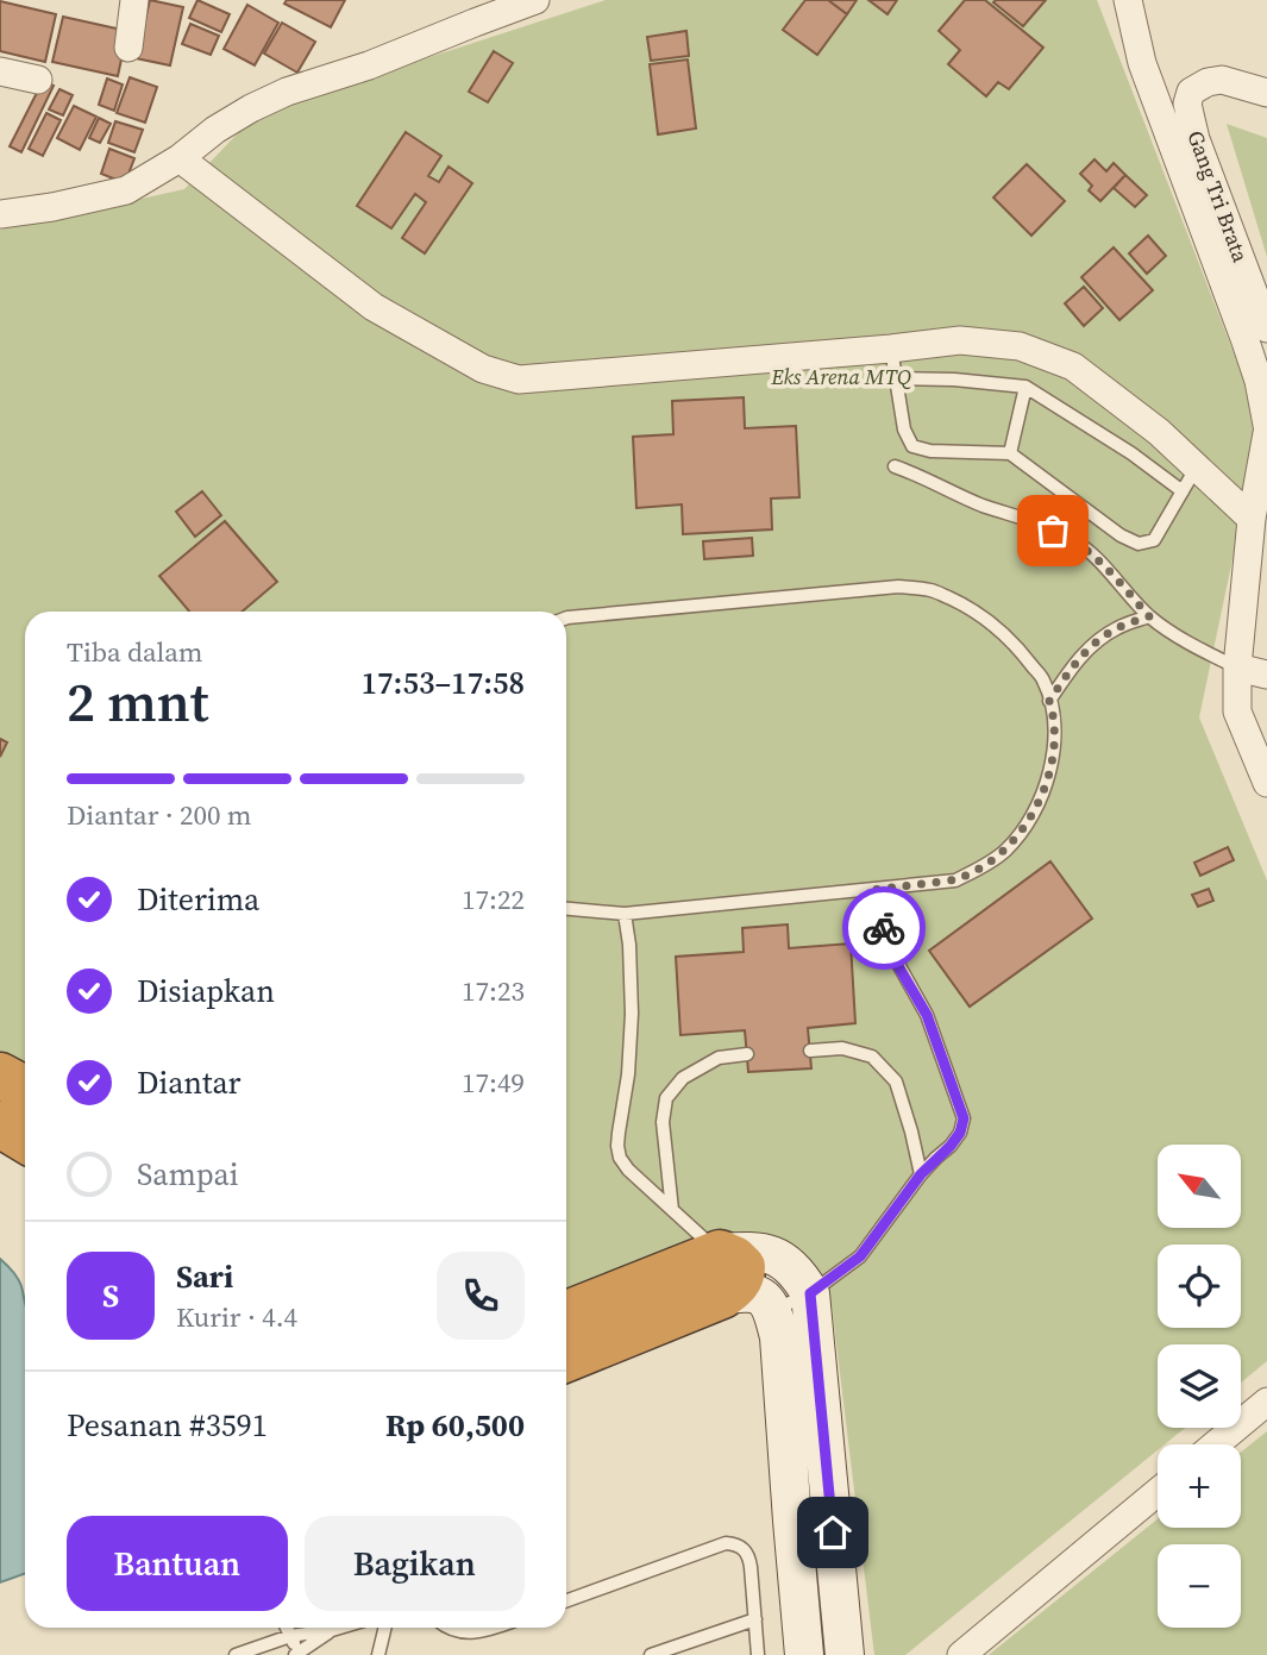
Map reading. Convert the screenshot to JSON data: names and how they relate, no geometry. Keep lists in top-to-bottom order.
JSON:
{
  "streets": {
    "street": ["Gang Tri Brata"]
  },
  "parks": ["Eks Arena MTQ"],
  "north": "top left",
  "page": {
    "heading": ["2 mnt", "Tiba dalam", "17:53–17:58"],
    "panel": [
      "Sari",
      "Kurir · 4.4",
      "Pesanan #3591",
      "Rp 60,500"
    ],
    "bar": "Diantar · 200 m",
    "list": [
      ["Diterima", "17:22"],
      ["Disiapkan", "17:23"],
      ["Diantar", "17:49"],
      "Sampai"
    ],
    "map_buttons": ["+", "−"],
    "round": "S",
    "buttons": ["Bantuan", "Bagikan"]
  }
}
